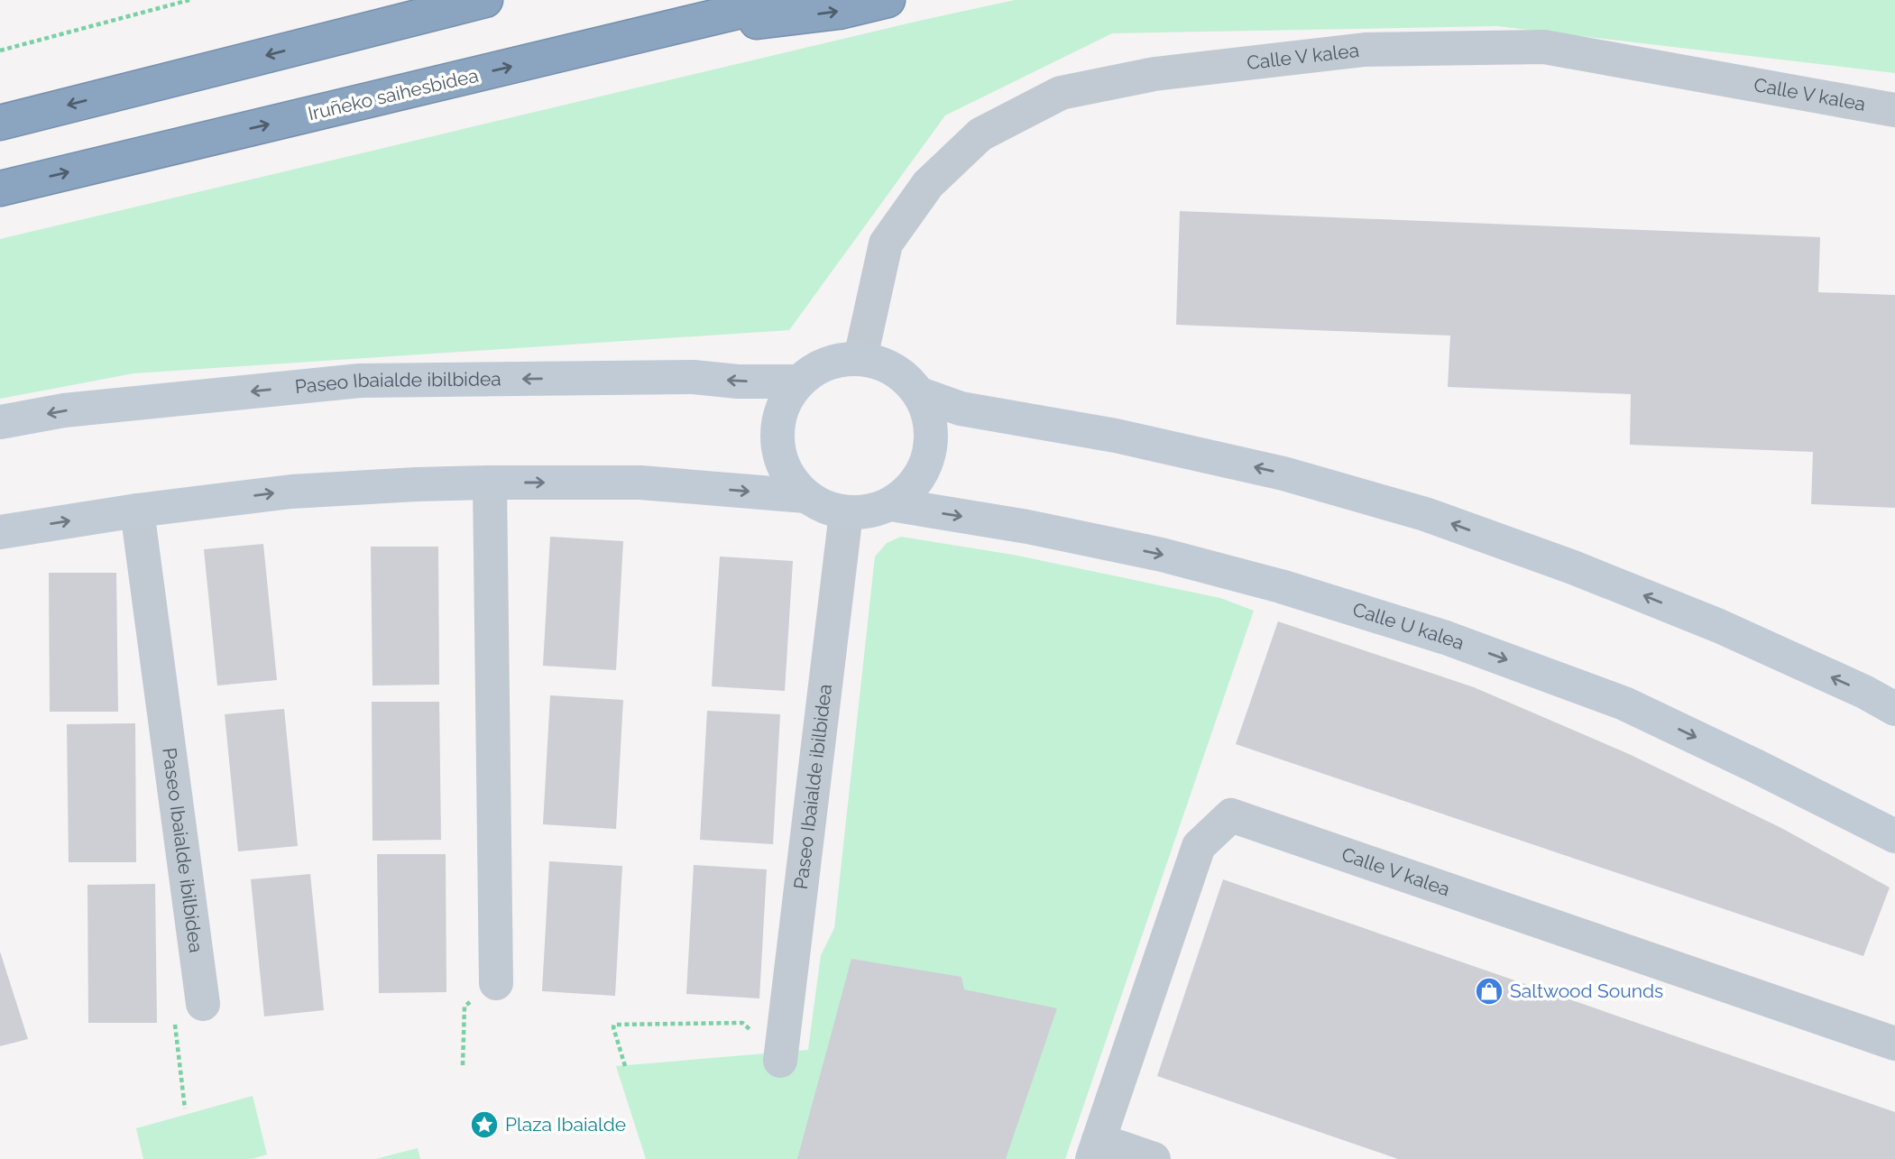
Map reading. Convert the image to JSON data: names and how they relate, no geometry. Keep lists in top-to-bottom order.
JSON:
{
  "streets": {
    "highway": ["Iruñeko saihesbidea"],
    "street": ["Calle V kalea", "Paseo Ibaialde ibilbidea", "Calle U kalea"]
  },
  "crossings": [
    ["Calle V kalea", "Paseo Ibaialde ibilbidea"],
    ["Calle V kalea", "Calle U kalea"],
    ["Paseo Ibaialde ibilbidea", "Calle U kalea"]
  ],
  "places": {
    "shop": ["Saltwood Sounds"],
    "place": ["Plaza Ibaialde"]
  }
}
